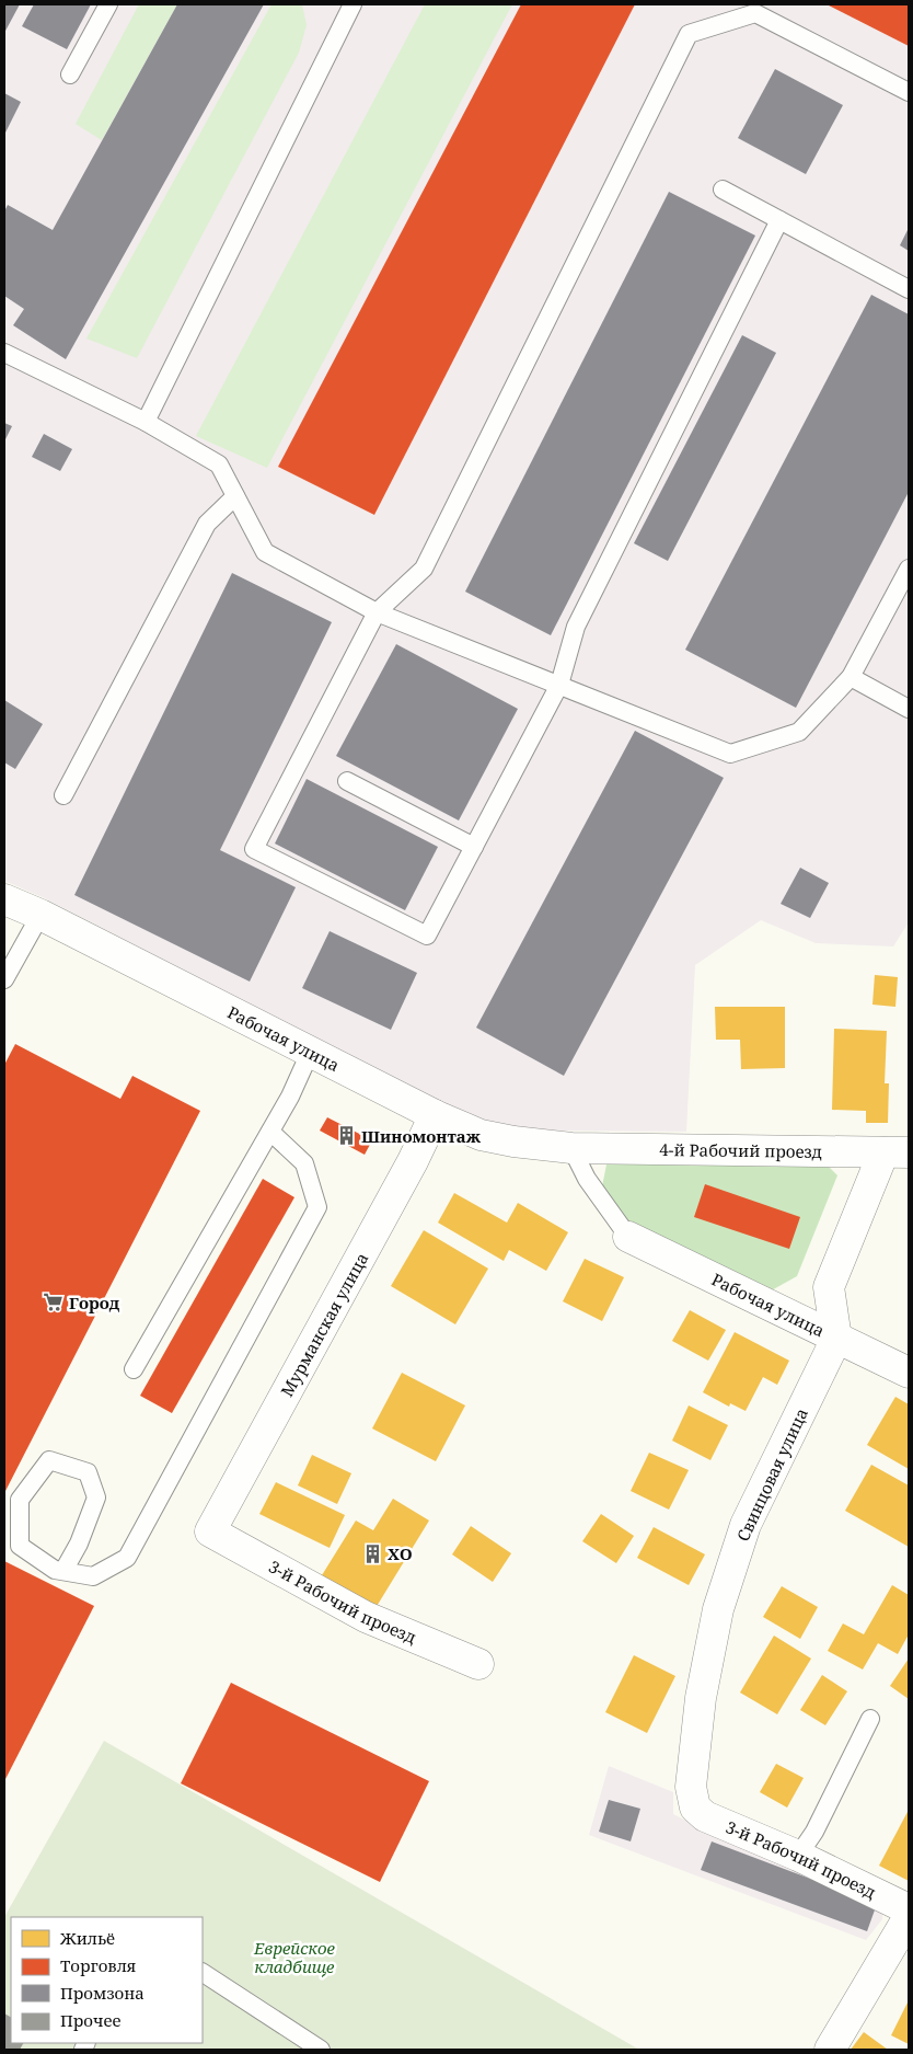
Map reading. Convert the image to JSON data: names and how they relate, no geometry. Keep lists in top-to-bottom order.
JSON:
{
  "streets": {
    "street": [
      "Рабочая улица",
      "4-й Рабочий проезд",
      "Мурманская улица",
      "Свинцовая улица",
      "3-й Рабочий проезд"
    ]
  },
  "crossings": [
    ["Рабочая улица", "4-й Рабочий проезд"],
    ["Рабочая улица", "Мурманская улица"],
    ["Рабочая улица", "Свинцовая улица"],
    ["Мурманская улица", "3-й Рабочий проезд"],
    ["Свинцовая улица", "3-й Рабочий проезд"]
  ],
  "parks": ["Еврейское кладбище"],
  "places": {
    "building": ["Шиномонтаж", "ХО"],
    "supermarket": ["Город"]
  },
  "legend": [
    "Жильё",
    "Торговля",
    "Промзона",
    "Прочее"
  ]
}
